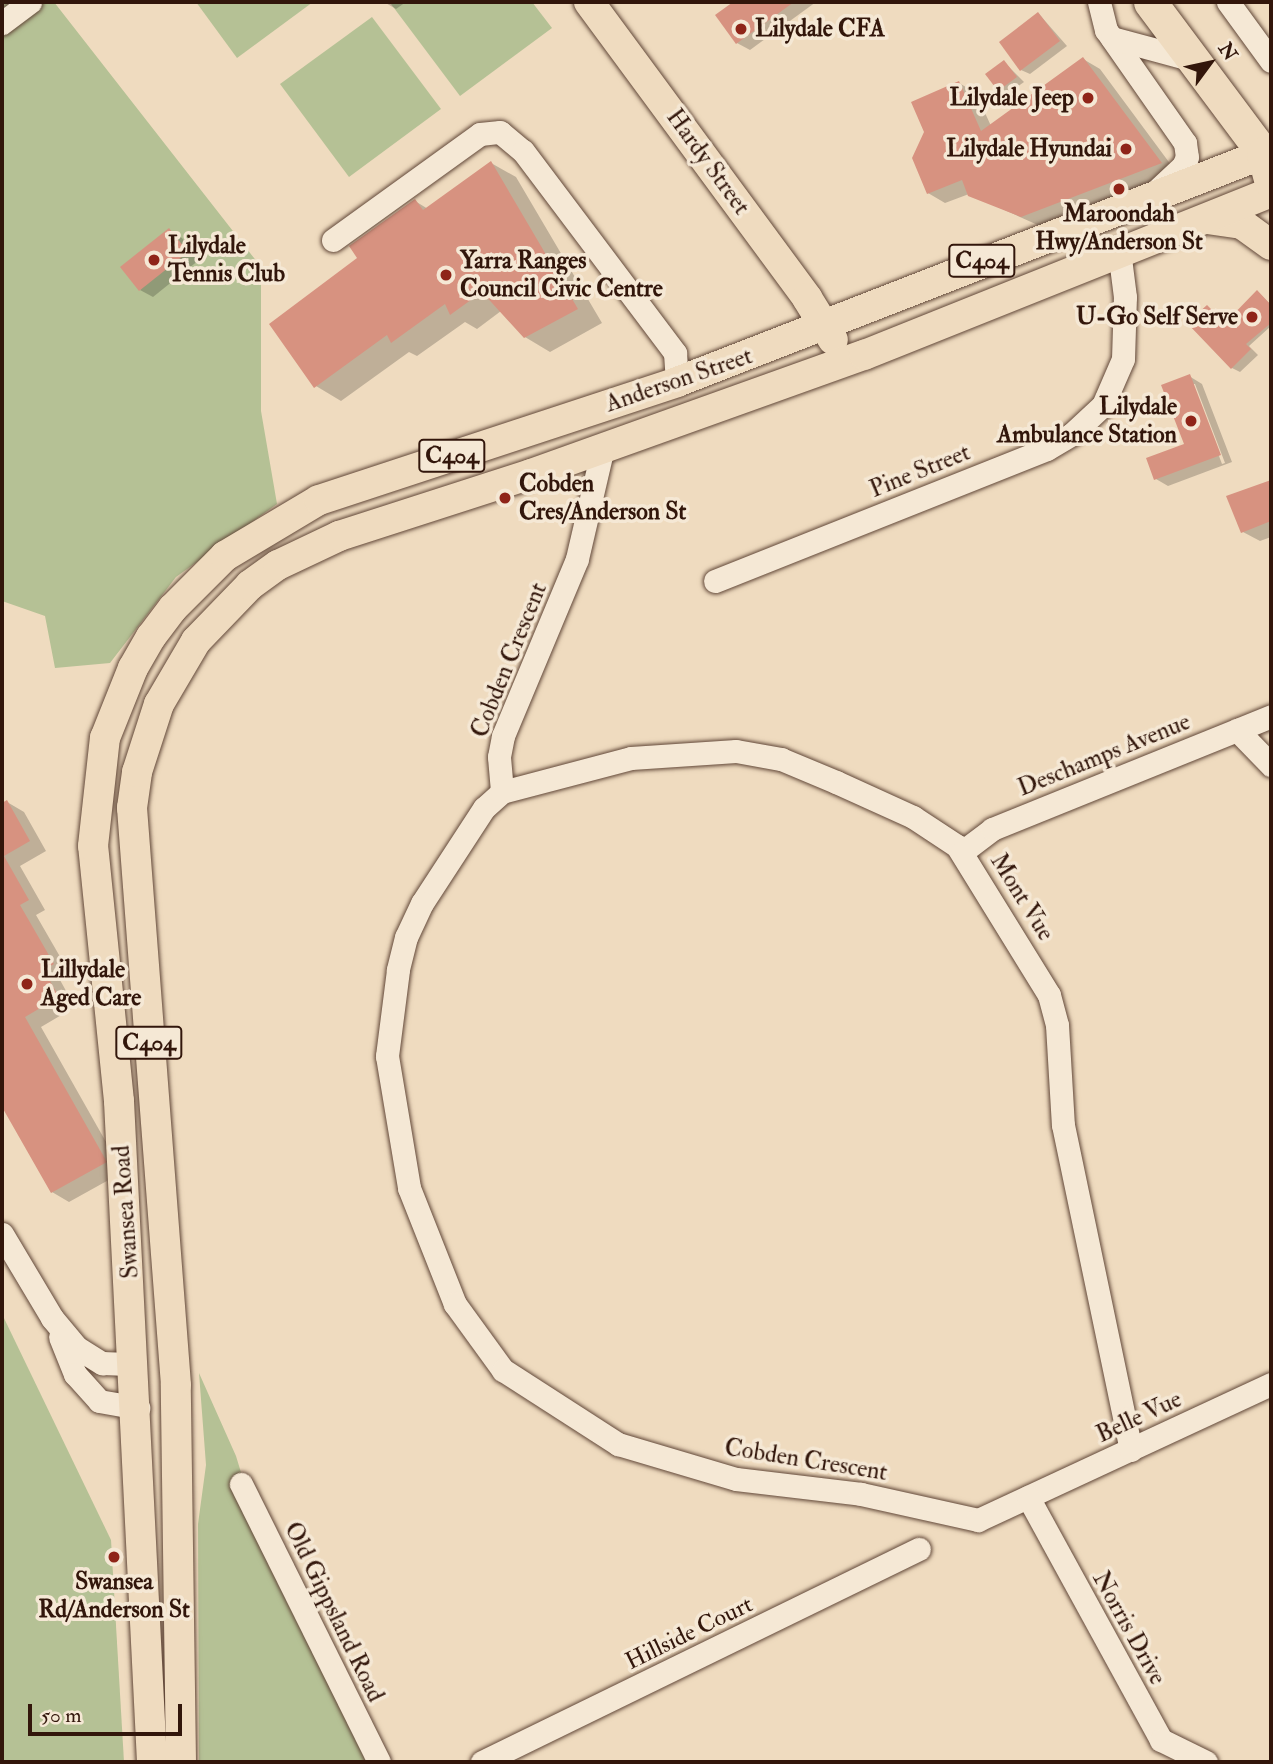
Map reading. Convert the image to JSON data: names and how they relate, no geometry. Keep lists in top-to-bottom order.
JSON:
{
  "streets": {
    "main road": [
      "Hardy Street",
      "C404",
      "Anderson Street",
      "Swansea Road"
    ],
    "street": [
      "Pine Street",
      "Cobden Crescent",
      "Deschamps Avenue",
      "Mont Vue",
      "Belle Vue",
      "Old Gippsland Road",
      "Norris Drive",
      "Hillside Court"
    ]
  },
  "crossings": [
    ["Hardy Street", "Anderson Street"],
    ["Anderson Street", "Pine Street"],
    ["Anderson Street", "Cobden Crescent"],
    ["Anderson Street", "Swansea Road"],
    ["Cobden Crescent", "Mont Vue"],
    ["Cobden Crescent", "Belle Vue"],
    ["Cobden Crescent", "Norris Drive"],
    ["Deschamps Avenue", "Mont Vue"],
    ["Mont Vue", "Belle Vue"],
    ["Belle Vue", "Norris Drive"]
  ],
  "places": [
    "Lilydale CFA",
    "Lilydale Jeep",
    "Lilydale Hyundai",
    "Maroondah Hwy/Anderson St",
    "Lilydale Tennis Club",
    "Yarra Ranges Council Civic Centre",
    "U-Go Self Serve",
    "Lilydale Ambulance Station",
    "Cobden Cres/Anderson St",
    "Lillydale Aged Care",
    "Swansea Rd/Anderson St"
  ],
  "scale_bar": "50 m",
  "north": "top right"
}
